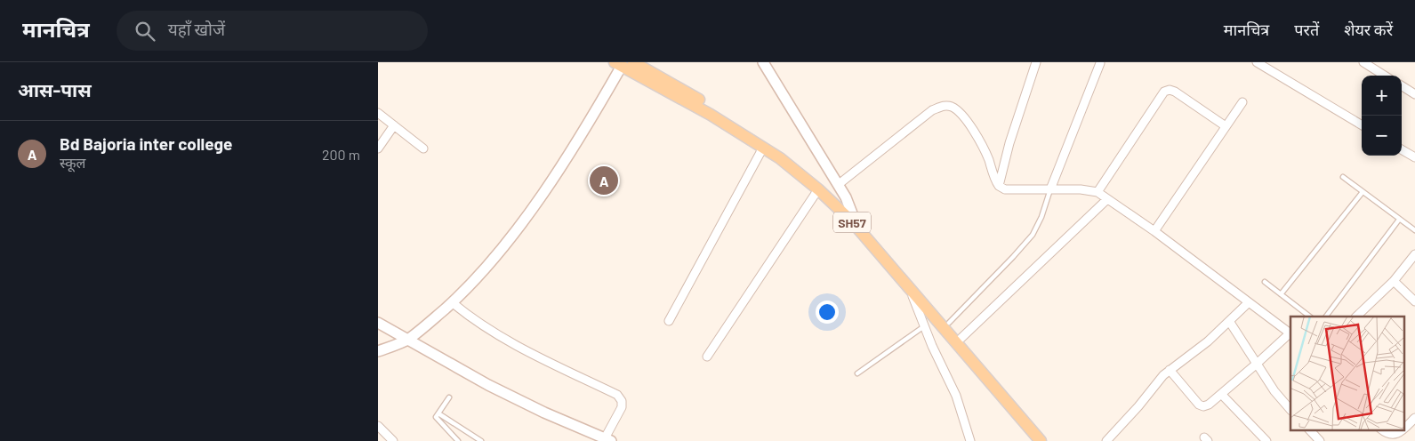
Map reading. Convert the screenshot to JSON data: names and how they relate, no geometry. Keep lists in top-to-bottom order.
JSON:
{
  "streets": {
    "main road": ["SH57"]
  },
  "page": {
    "header": "मानचित्र",
    "search": "यहाँ खोजें",
    "nav": ["मानचित्र", "परतें", "शेयर करें"],
    "heading": "आस-पास",
    "map_buttons": ["+", "−"],
    "list": [
      {
        "mark": "A",
        "name": "Bd Bajoria inter college",
        "note": "स्कूल",
        "value": "200 m"
      }
    ],
    "pins": "A"
  }
}
